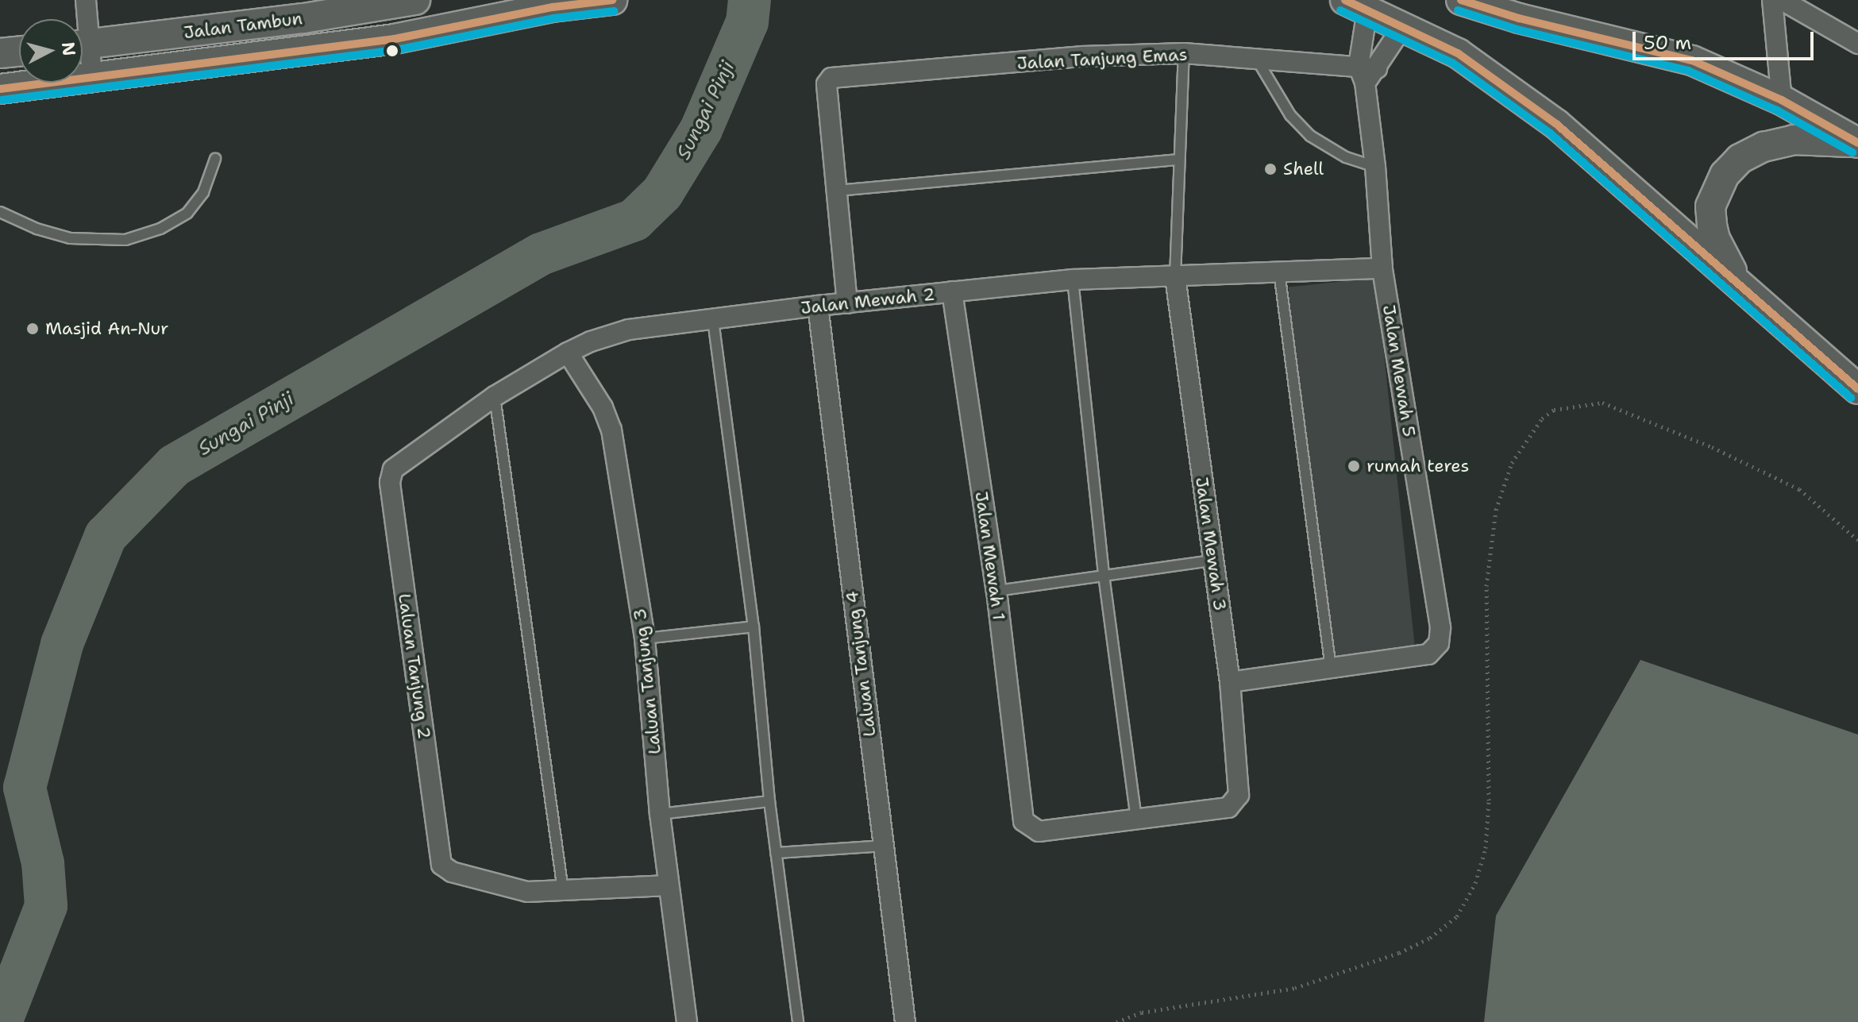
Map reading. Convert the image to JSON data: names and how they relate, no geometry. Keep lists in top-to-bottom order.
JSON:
{
  "streets": {
    "main road": ["Jalan Tambun"],
    "street": [
      "Jalan Tanjung Emas",
      "Jalan Mewah 2",
      "Jalan Mewah 5",
      "Jalan Mewah 3",
      "Jalan Mewah 1",
      "Laluan Tanjung 4",
      "Laluan Tanjung 2",
      "Laluan Tanjung 3"
    ]
  },
  "crossings": [
    ["Jalan Tanjung Emas", "Jalan Mewah 5"],
    ["Jalan Mewah 2", "Jalan Mewah 5"],
    ["Jalan Mewah 2", "Jalan Mewah 3"],
    ["Jalan Mewah 2", "Jalan Mewah 1"],
    ["Jalan Mewah 2", "Laluan Tanjung 4"],
    ["Jalan Mewah 2", "Laluan Tanjung 2"],
    ["Jalan Mewah 2", "Laluan Tanjung 3"],
    ["Jalan Mewah 3", "Jalan Mewah 1"]
  ],
  "water": ["Sungai Pinji"],
  "places": ["Shell", "Masjid An-Nur", "rumah teres"],
  "scale_bar": "50 m",
  "north": "right"
}
